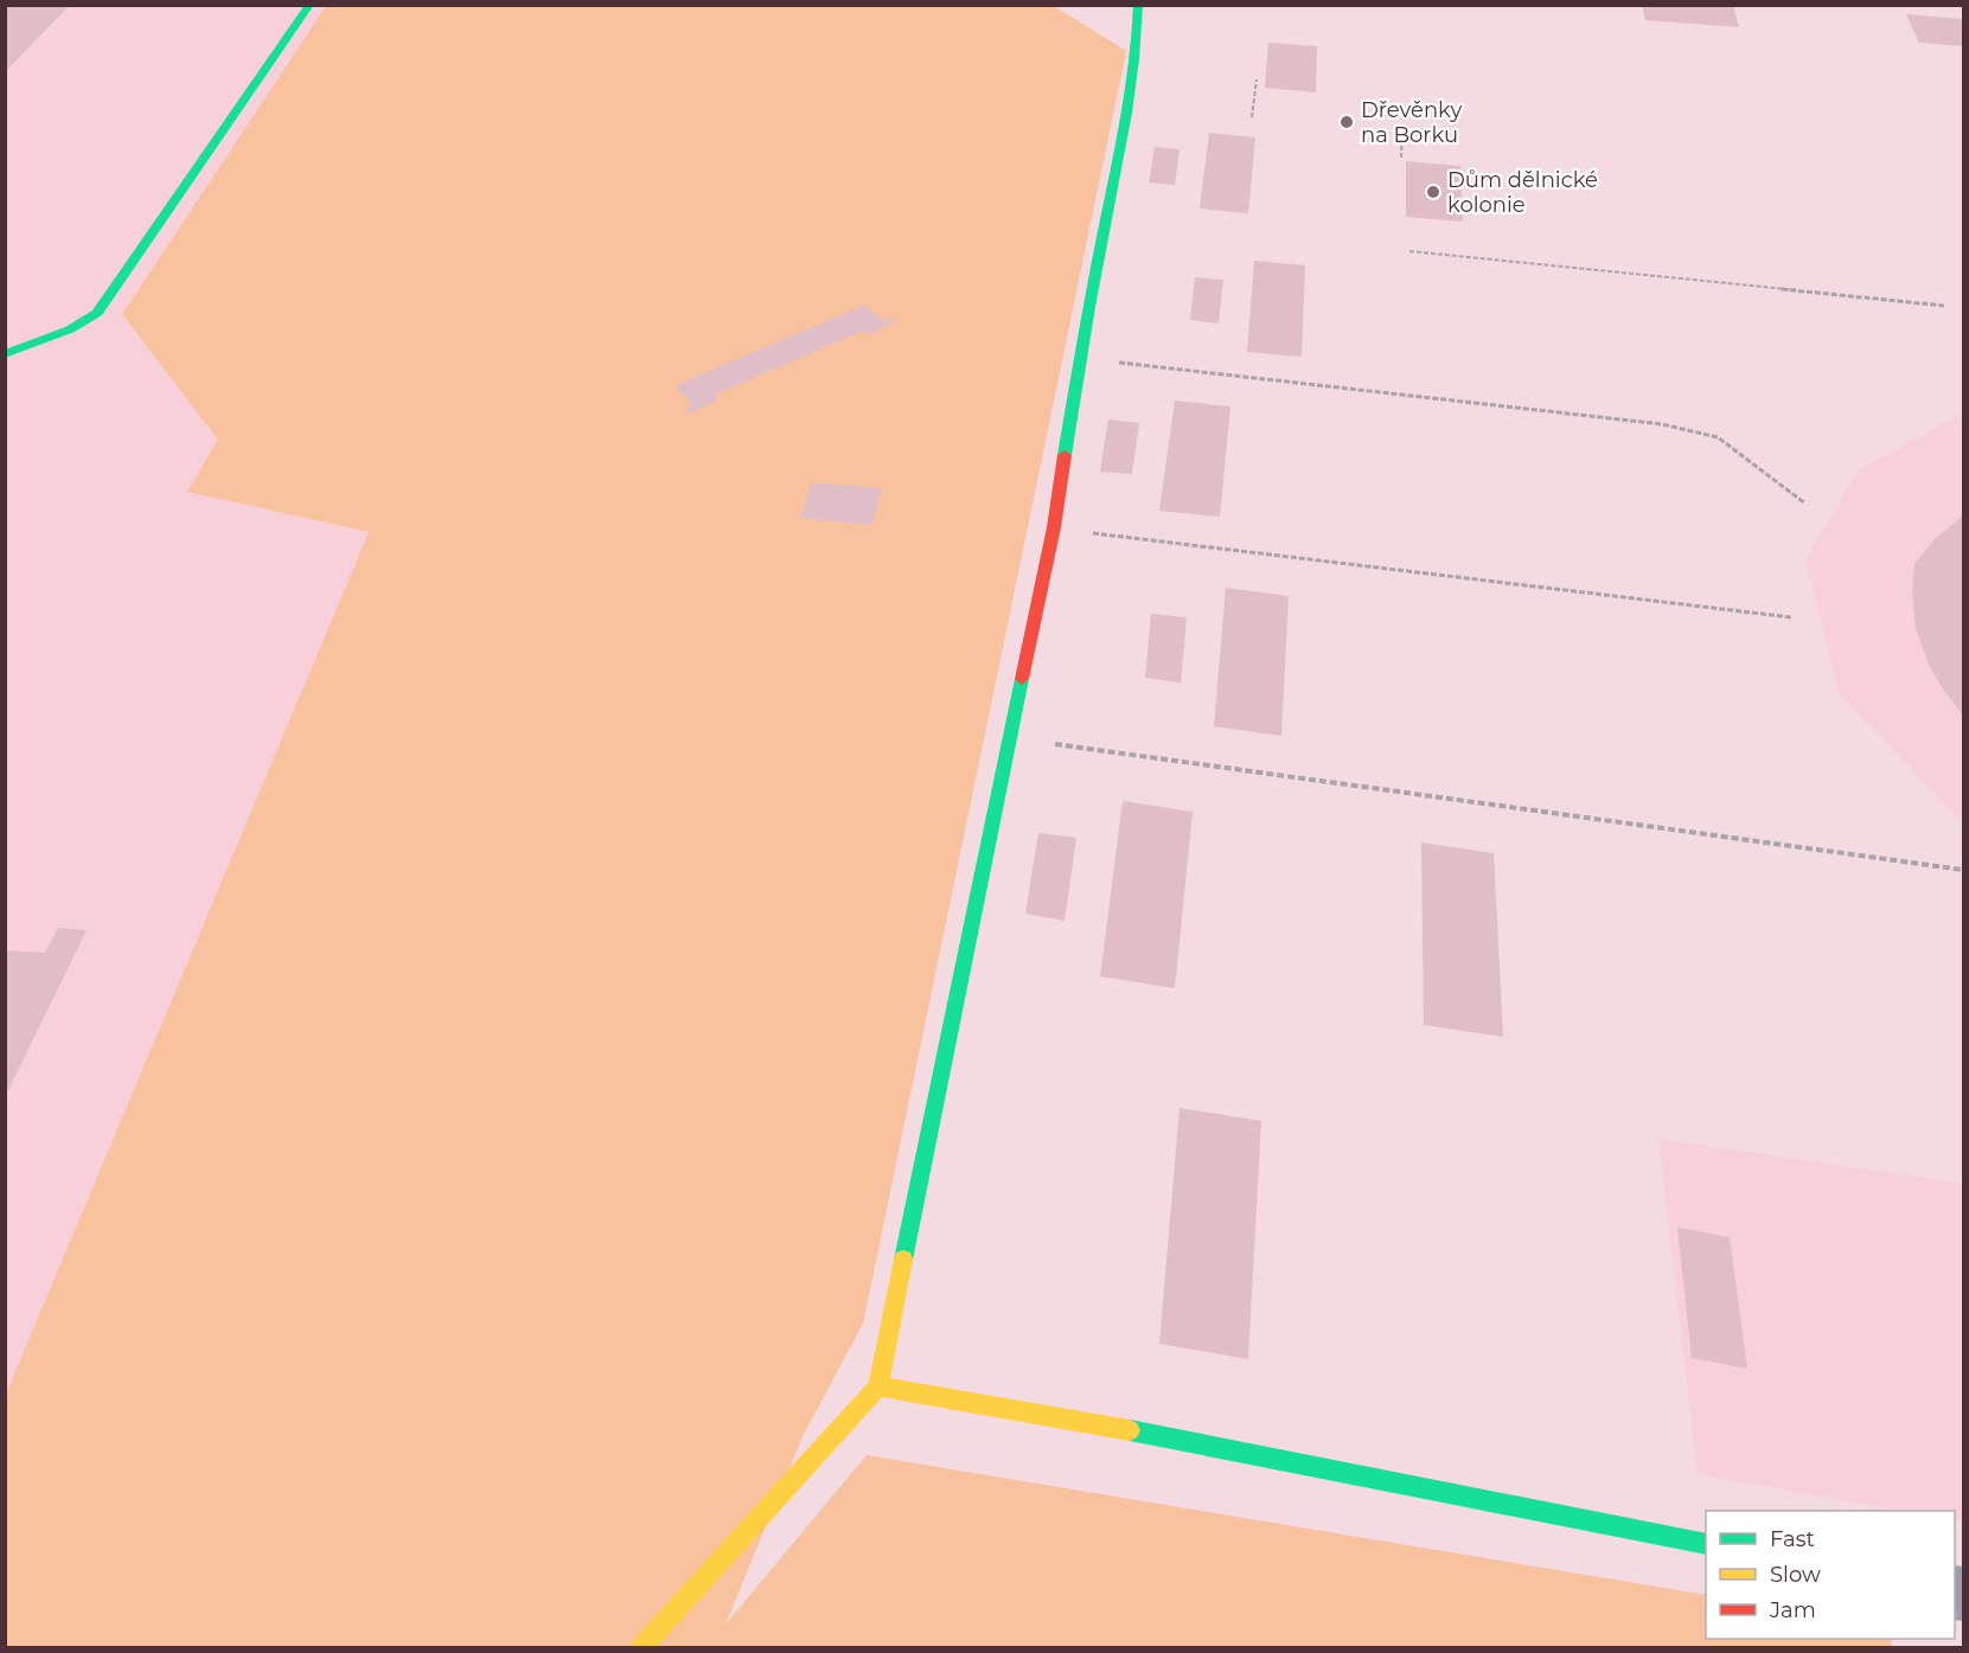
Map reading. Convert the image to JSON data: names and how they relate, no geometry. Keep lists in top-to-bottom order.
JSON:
{
  "places": ["Dřevěnky na Borku", "Dům dělnické kolonie"],
  "legend": ["Fast", "Slow", "Jam"]
}
